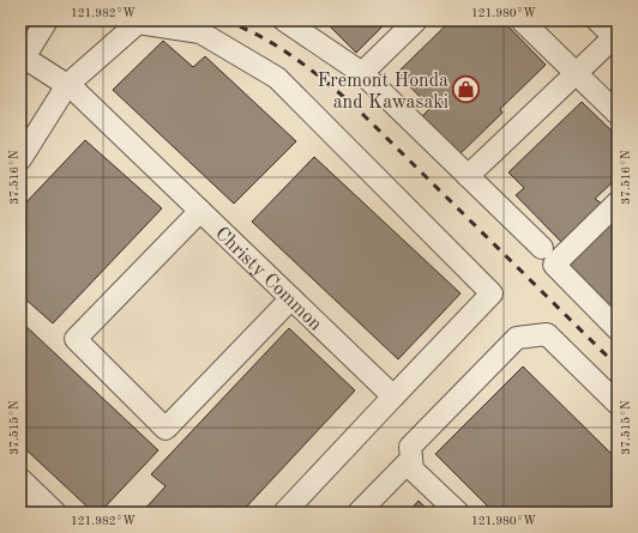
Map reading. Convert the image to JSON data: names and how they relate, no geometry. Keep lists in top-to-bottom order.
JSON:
{
  "streets": {
    "street": ["Christy Common"]
  },
  "places": {
    "shop": ["Fremont Honda and Kawasaki"]
  },
  "coordinates": [
    "121.982°W",
    "121.980°W",
    "37.516°N",
    "37.515°N"
  ]
}
